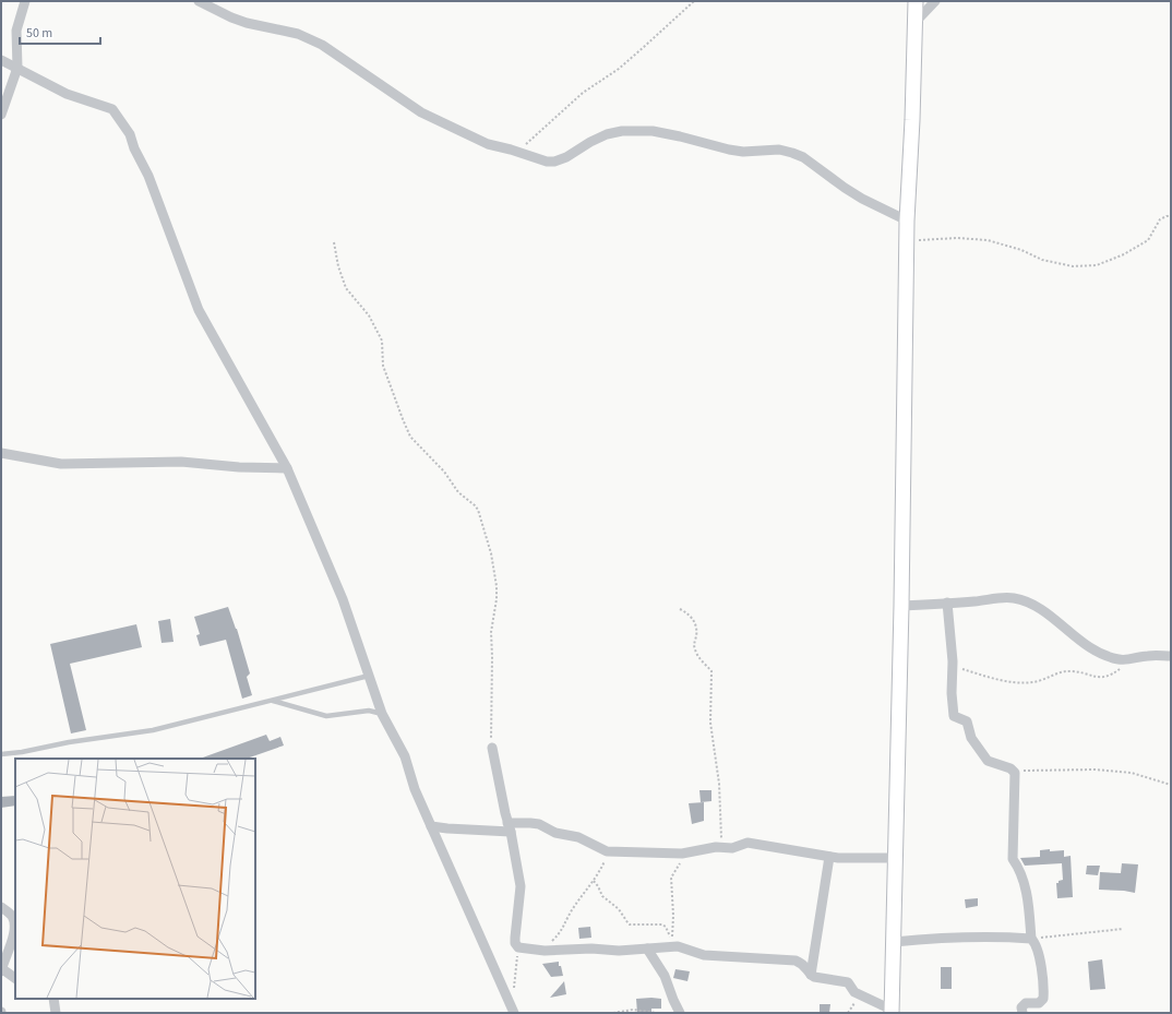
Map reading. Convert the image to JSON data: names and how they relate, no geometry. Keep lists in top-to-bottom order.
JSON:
{
  "scale_bar": "50 m"
}
